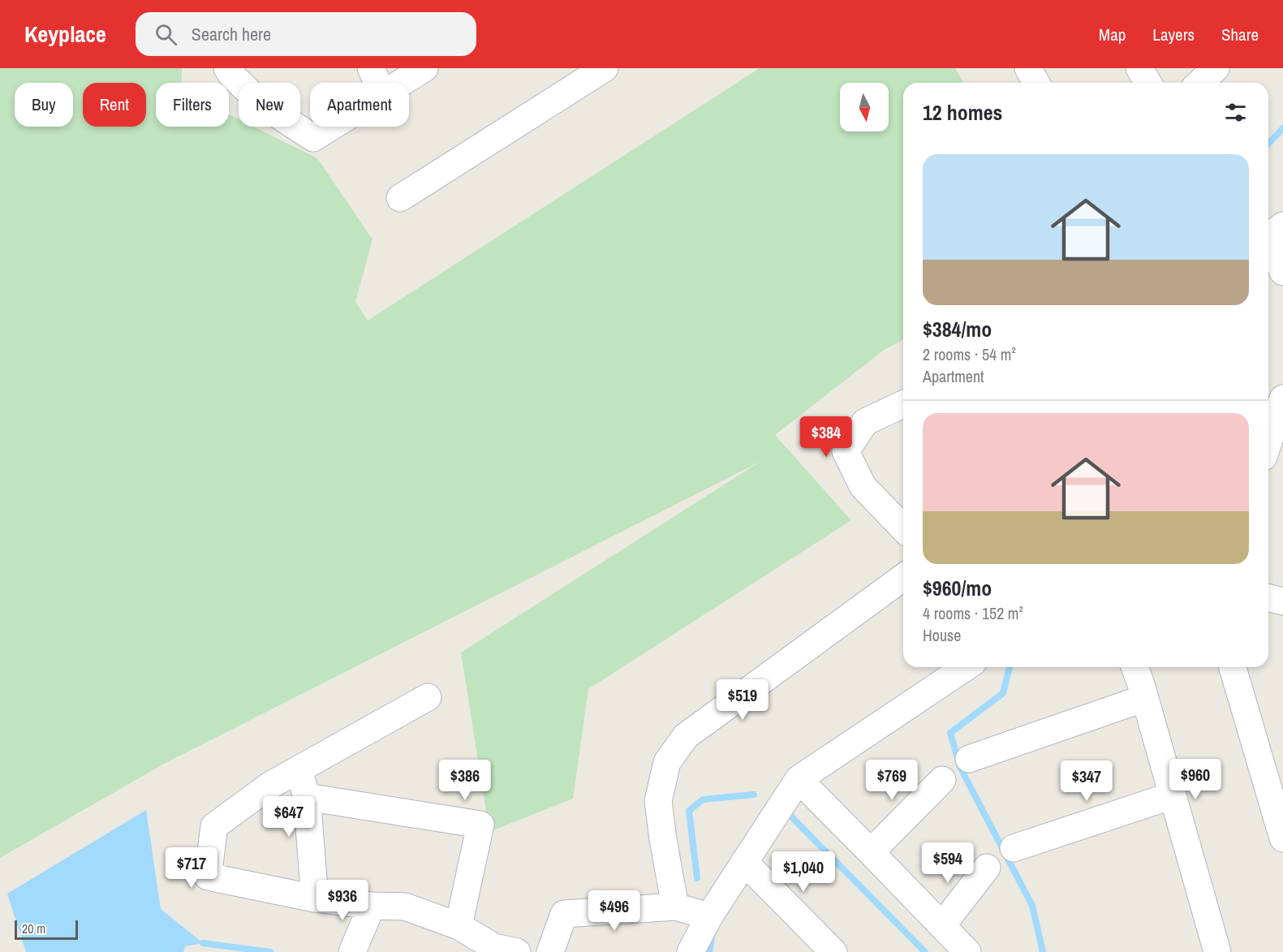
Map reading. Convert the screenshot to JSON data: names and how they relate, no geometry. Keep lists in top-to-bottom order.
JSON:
{
  "scale_bar": "20 m",
  "north": "bottom",
  "page": {
    "header": "Keyplace",
    "search": "Search here",
    "nav": ["Map", "Layers", "Share"],
    "chip": [
      "Buy",
      "Rent",
      "Filters",
      "New",
      "Apartment"
    ],
    "heading": "12 homes",
    "list": [
      {
        "name": "$384/mo",
        "note": "2 rooms · 54 m² · Apartment"
      },
      {
        "name": "$960/mo",
        "note": "4 rooms · 152 m² · House"
      }
    ],
    "price": [
      "$384",
      "$519",
      "$960",
      "$386",
      "$769",
      "$347",
      "$647",
      "$594",
      "$717",
      "$1,040",
      "$936",
      "$496"
    ],
    "scale": "20 m"
  }
}
